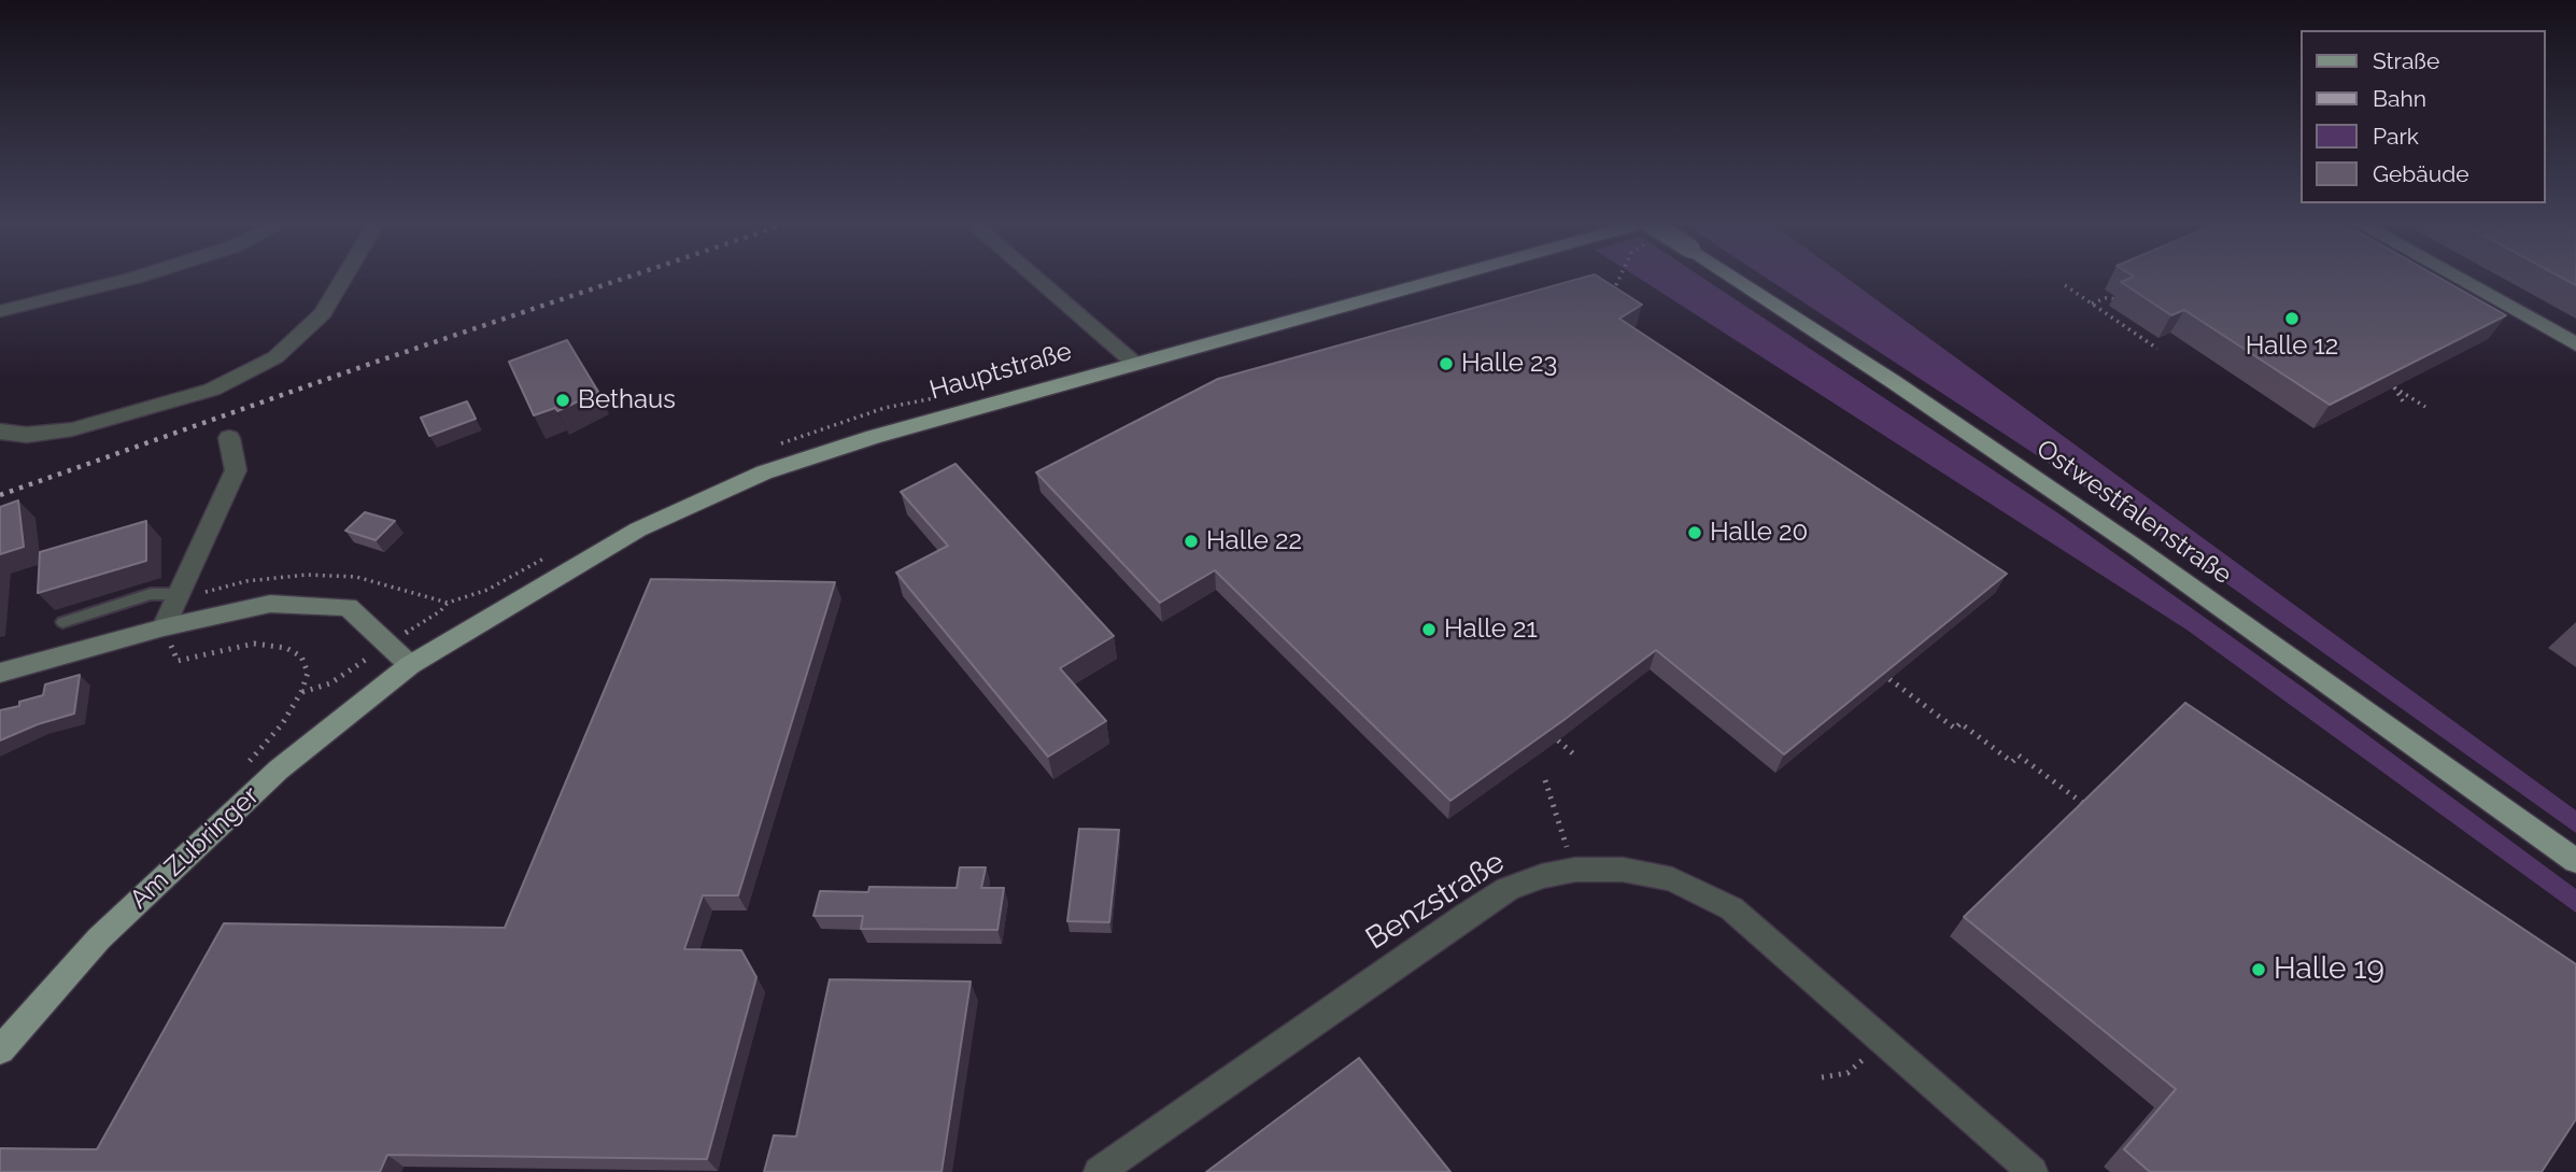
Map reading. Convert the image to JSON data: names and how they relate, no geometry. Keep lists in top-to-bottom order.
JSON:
{
  "streets": {
    "main road": ["Hauptstraße", "Ostwestfalenstraße", "Am Zubringer"],
    "street": ["Benzstraße"]
  },
  "crossings": [
    ["Hauptstraße", "Am Zubringer"]
  ],
  "places": [
    "Halle 12",
    "Halle 23",
    "Bethaus",
    "Halle 20",
    "Halle 22",
    "Halle 21",
    "Halle 19"
  ],
  "legend": [
    "Straße",
    "Bahn",
    "Park",
    "Gebäude"
  ]
}
